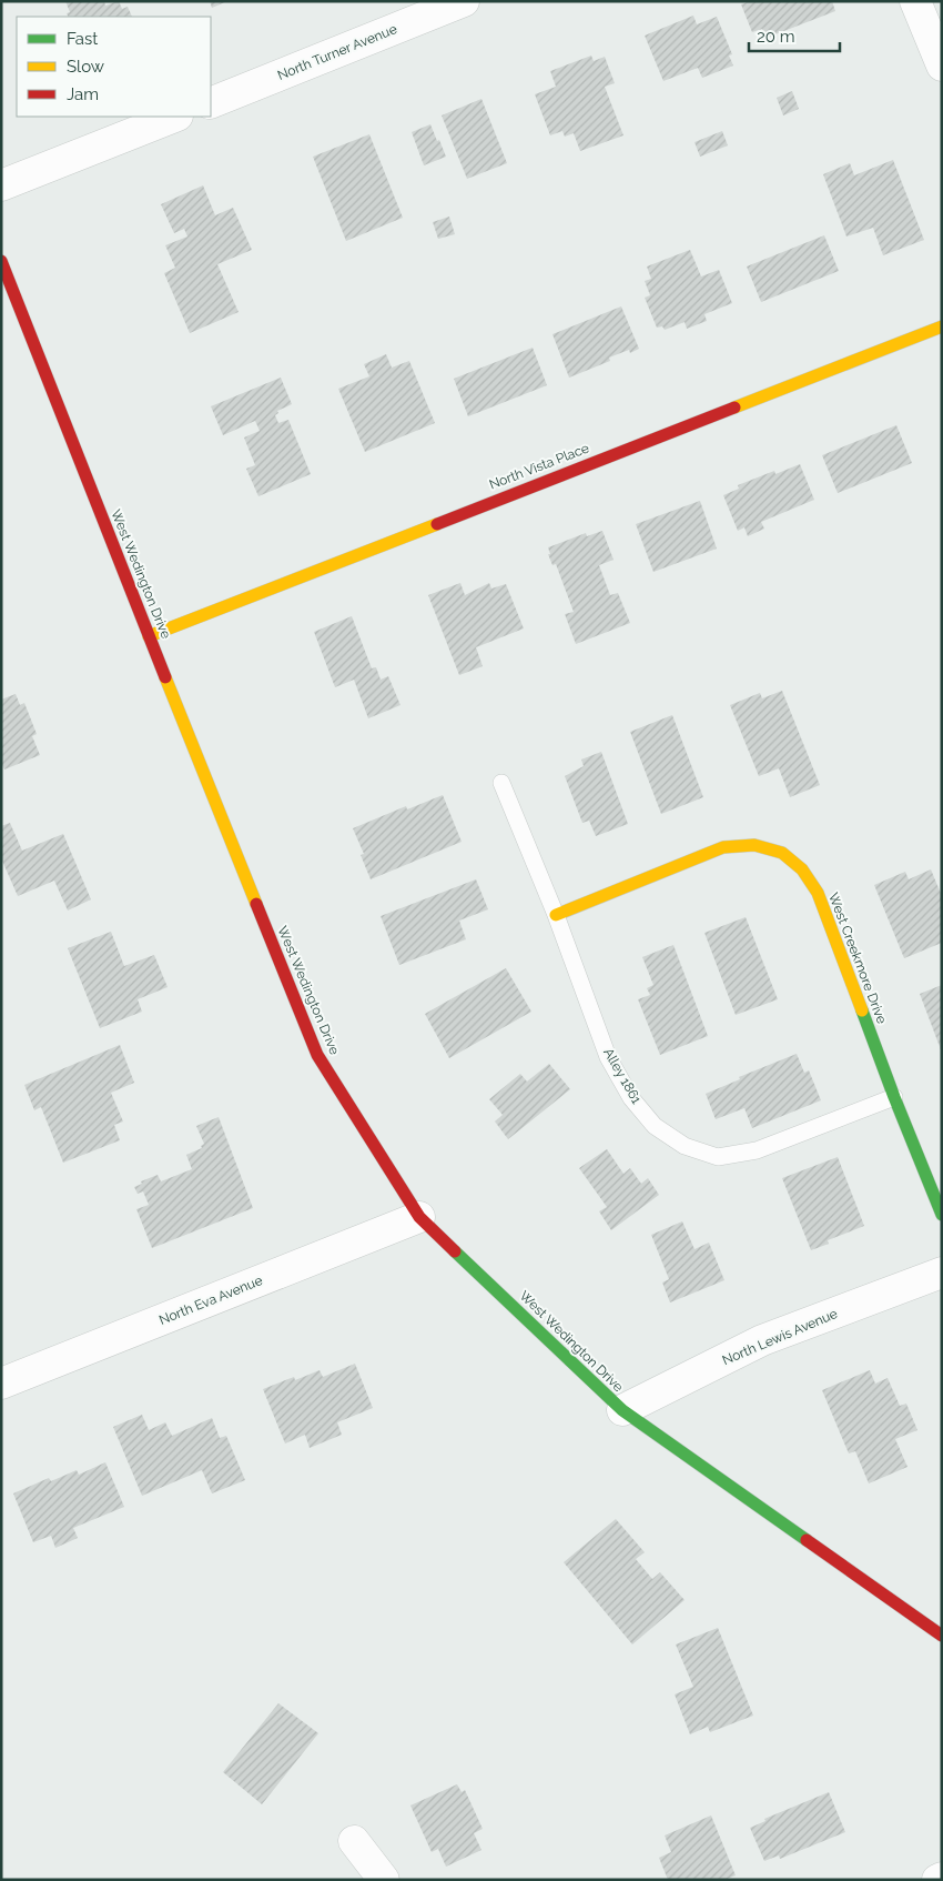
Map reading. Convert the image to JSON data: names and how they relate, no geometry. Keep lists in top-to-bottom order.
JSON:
{
  "streets": {
    "main road": ["North Vista Place", "West Wedington Drive", "West Creekmore Drive"],
    "street": ["North Turner Avenue", "North Eva Avenue", "North Lewis Avenue"],
    "lane": ["Alley 1861"]
  },
  "crossings": [
    ["North Vista Place", "West Wedington Drive"],
    ["West Wedington Drive", "North Eva Avenue"],
    ["West Wedington Drive", "North Lewis Avenue"],
    ["West Creekmore Drive", "Alley 1861"]
  ],
  "legend": ["Fast", "Slow", "Jam"],
  "scale_bar": "20 m"
}
